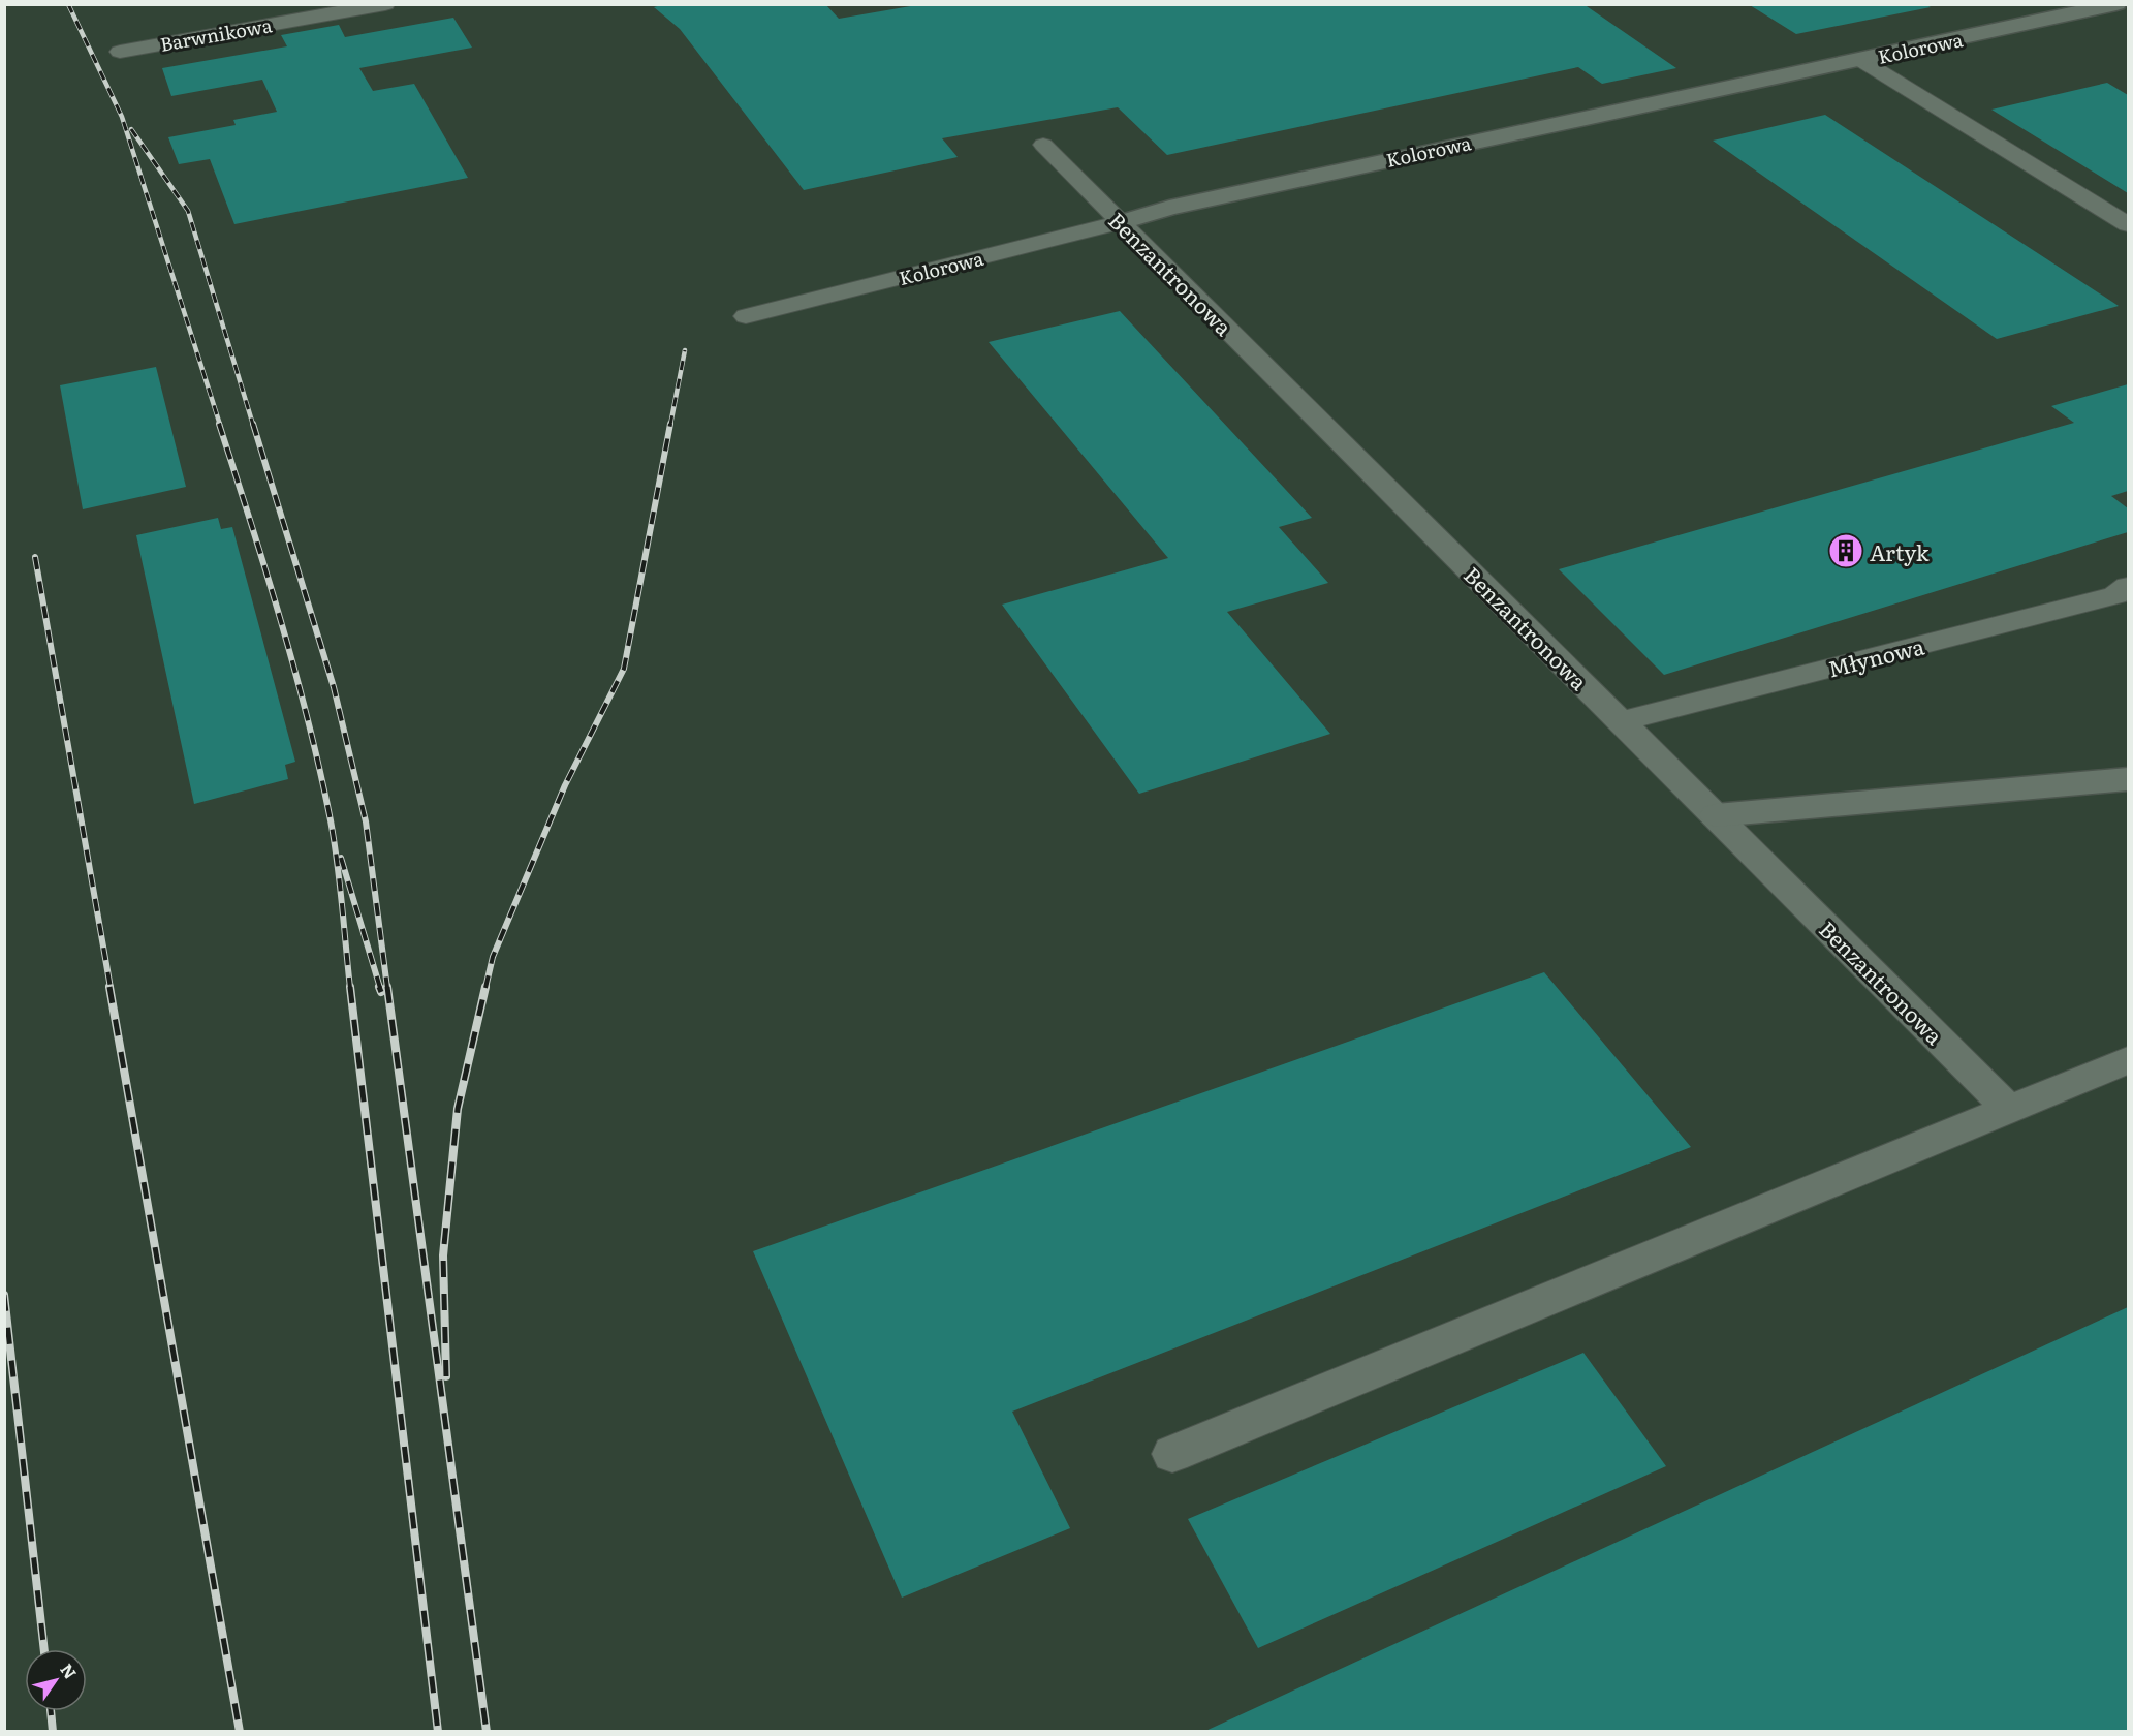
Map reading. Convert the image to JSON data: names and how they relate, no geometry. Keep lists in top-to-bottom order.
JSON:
{
  "streets": {
    "street": ["Kolorowa"],
    "lane": ["Barwnikowa", "Benzantronowa", "Młynowa"]
  },
  "crossings": [
    ["Kolorowa", "Benzantronowa"],
    ["Benzantronowa", "Młynowa"]
  ],
  "places": {
    "building": ["Artyk"]
  },
  "north": "top right"
}
